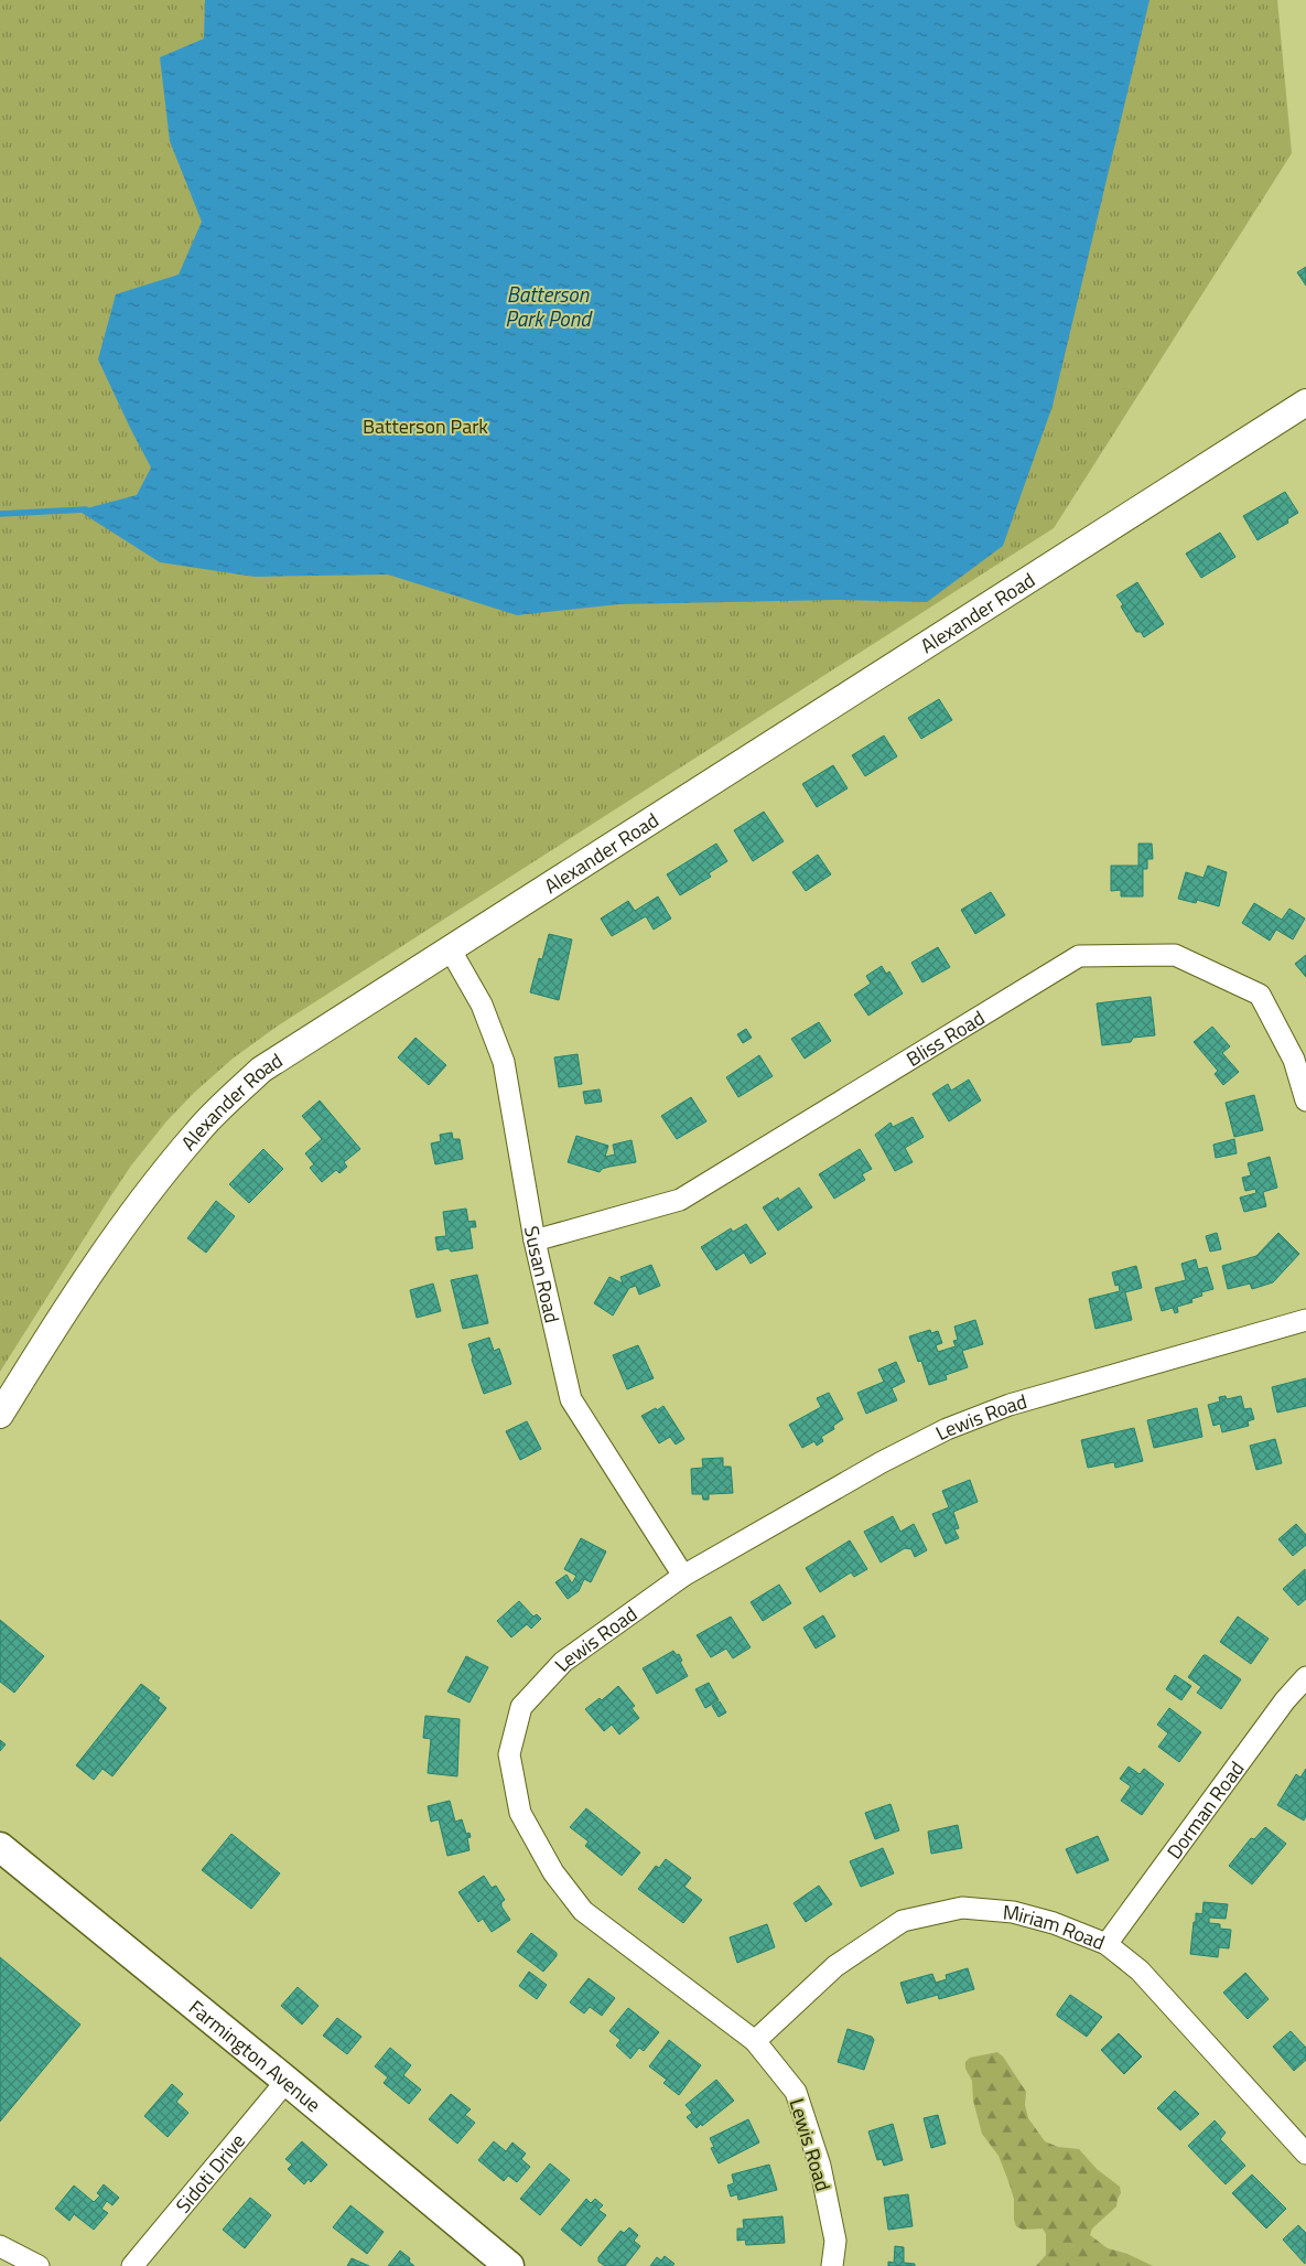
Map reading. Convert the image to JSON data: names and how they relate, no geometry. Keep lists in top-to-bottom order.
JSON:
{
  "streets": {
    "main road": ["Farmington Avenue"],
    "street": [
      "Alexander Road",
      "Bliss Road",
      "Susan Road",
      "Lewis Road",
      "Dorman Road",
      "Miriam Road",
      "Sidoti Drive"
    ]
  },
  "crossings": [
    ["Alexander Road", "Susan Road"],
    ["Bliss Road", "Susan Road"],
    ["Susan Road", "Lewis Road"],
    ["Lewis Road", "Miriam Road"],
    ["Dorman Road", "Miriam Road"],
    ["Farmington Avenue", "Sidoti Drive"]
  ],
  "water": ["Batterson Park Pond"],
  "parks": ["Batterson Park"]
}
